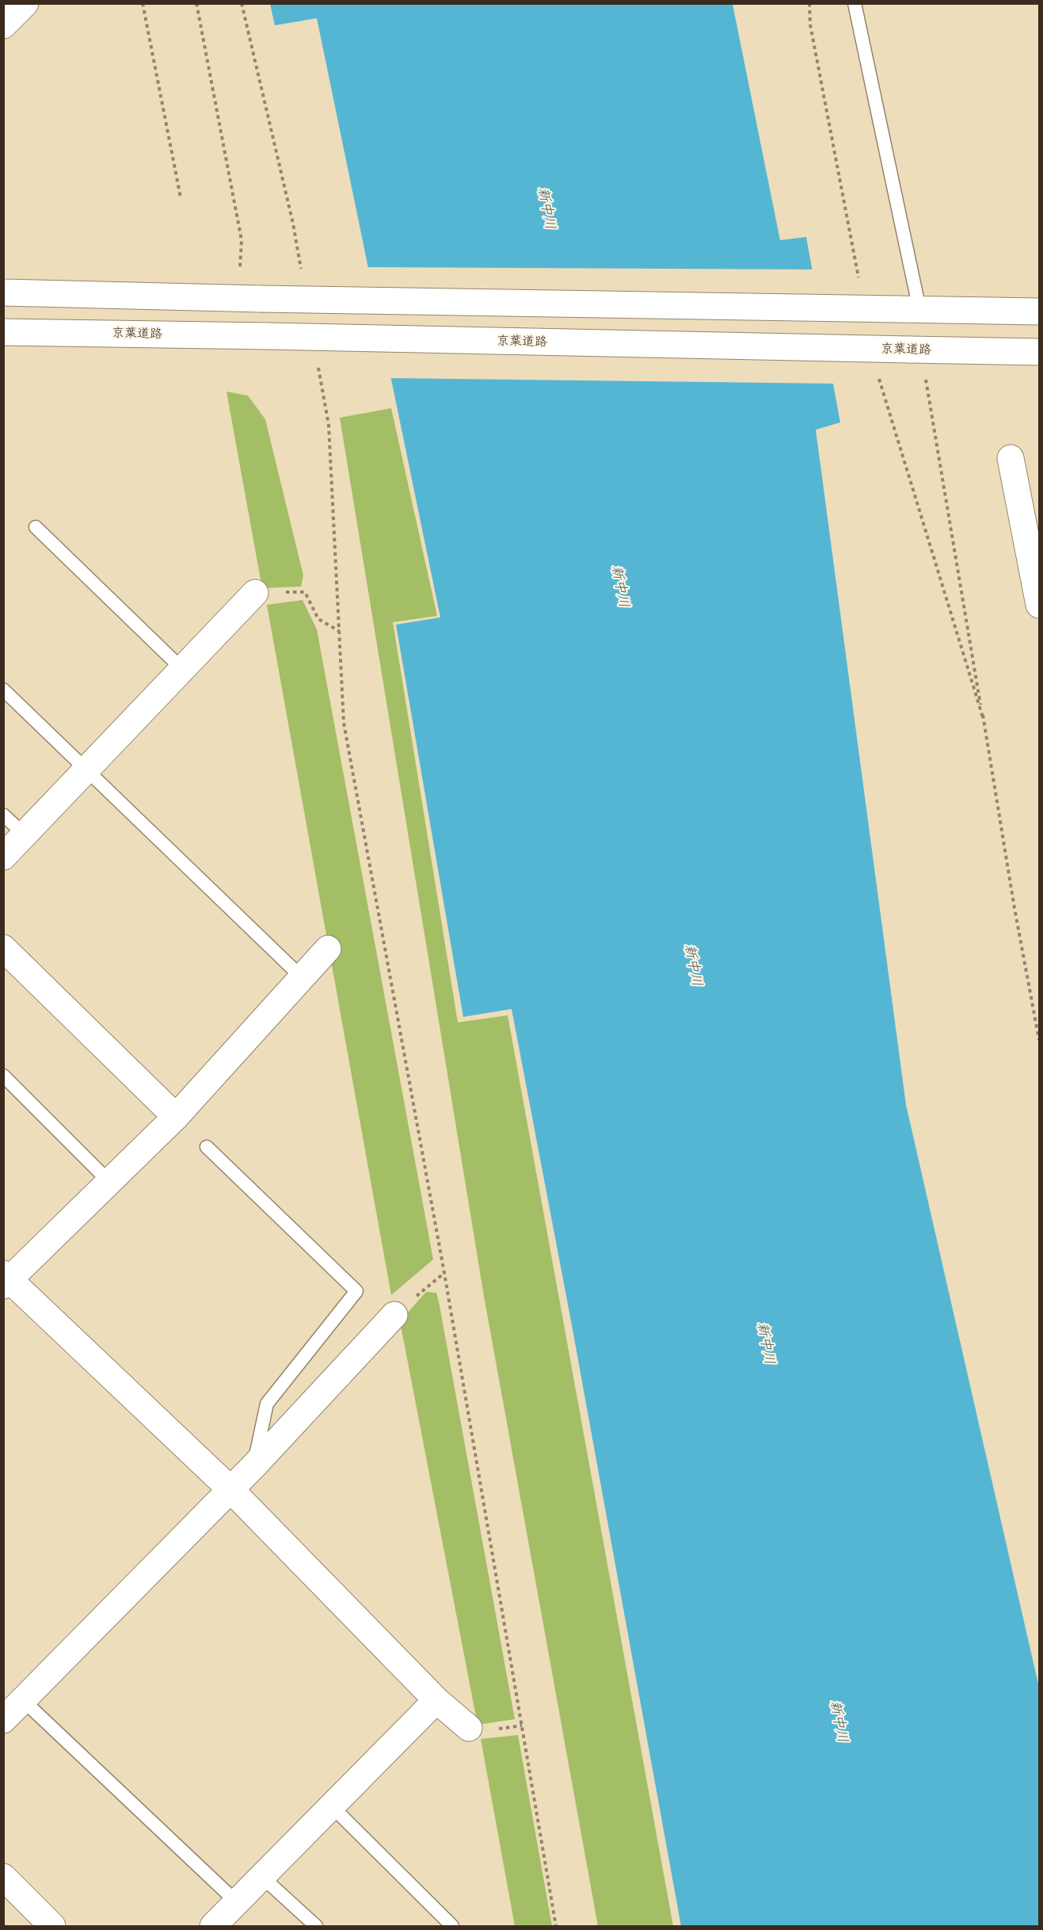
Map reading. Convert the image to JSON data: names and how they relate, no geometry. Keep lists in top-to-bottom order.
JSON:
{
  "streets": {
    "main road": ["京葉道路"]
  },
  "water": ["新中川"]
}
